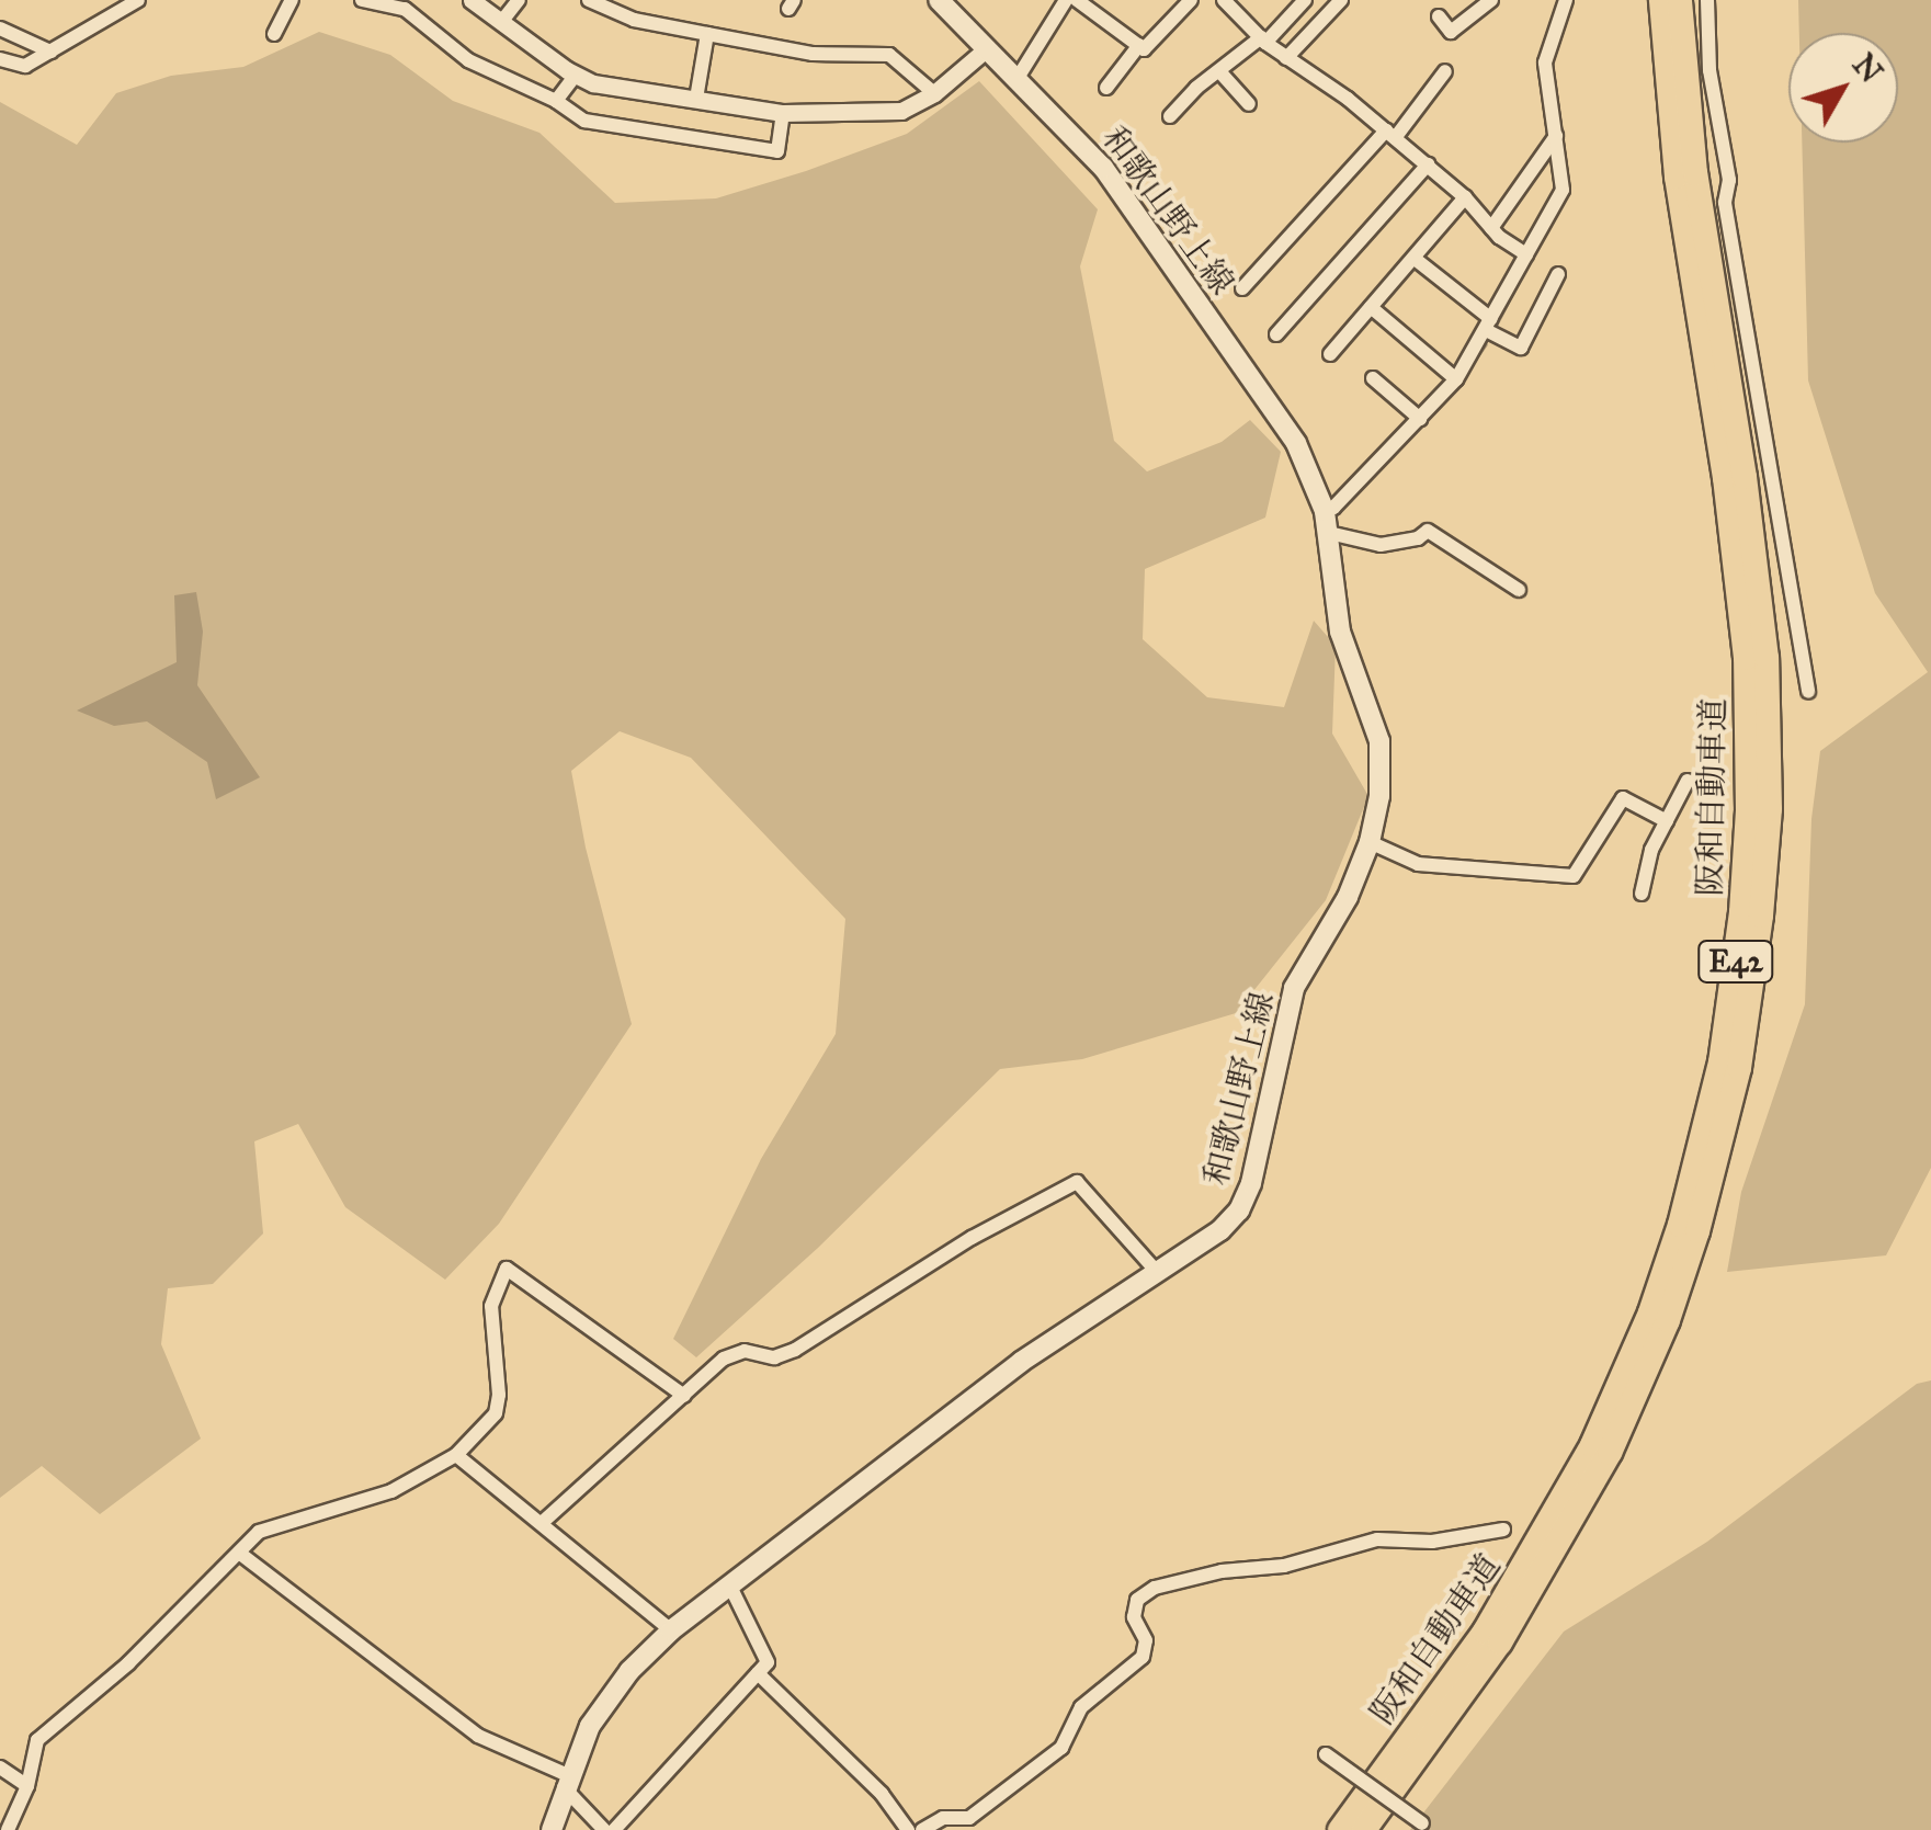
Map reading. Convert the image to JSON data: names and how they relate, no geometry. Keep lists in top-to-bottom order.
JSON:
{
  "streets": {
    "highway": ["阪和自動車道", "E42"],
    "main road": ["和歌山野上線"]
  },
  "north": "top right"
}
